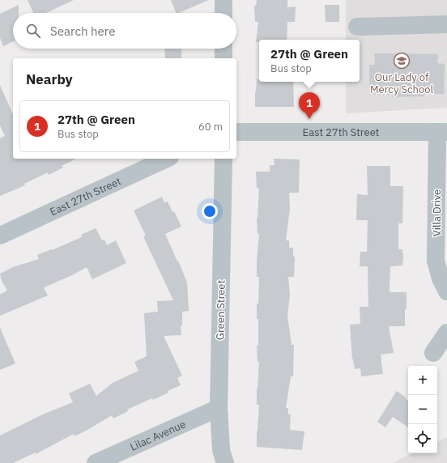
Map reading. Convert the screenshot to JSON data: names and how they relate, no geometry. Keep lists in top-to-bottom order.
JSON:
{
  "streets": {
    "street": [
      "East 27th Street",
      "Villa Drive",
      "Green Street",
      "Lilac Avenue"
    ]
  },
  "crossings": [
    ["East 27th Street", "Villa Drive"],
    ["Green Street", "Lilac Avenue"]
  ],
  "places": {
    "school or university": ["Our Lady of Mercy School"]
  },
  "page": {
    "search": "Search here",
    "popup": ["27th @ Green", "Bus stop"],
    "heading": "Nearby",
    "pins": "1",
    "list": [
      {
        "mark": "1",
        "name": "27th @ Green",
        "note": "Bus stop",
        "value": "60 m"
      }
    ],
    "map_buttons": ["+", "−"]
  }
}
